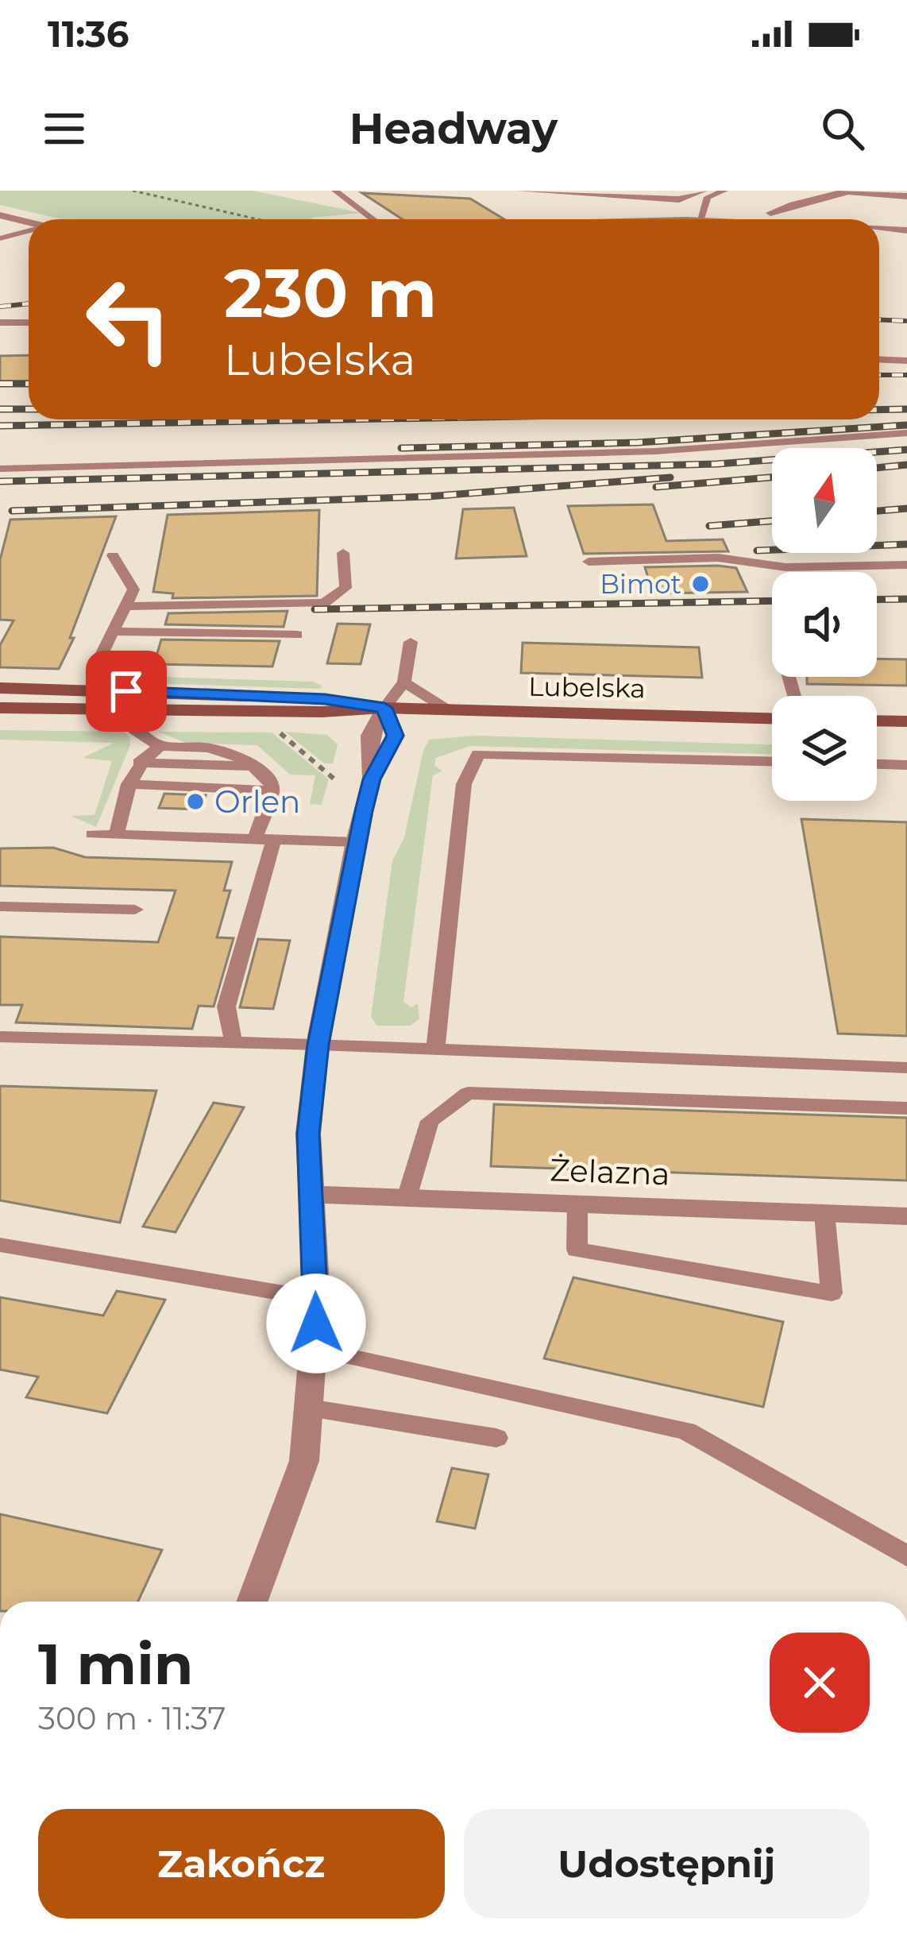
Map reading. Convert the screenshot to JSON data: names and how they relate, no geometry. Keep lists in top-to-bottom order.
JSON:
{
  "streets": {
    "street": ["Lubelska", "Żelazna"]
  },
  "places": ["Bimot", "Orlen"],
  "north": "top",
  "page": {
    "status": "11:36",
    "header": "Headway",
    "turn": ["230 m", "Lubelska"],
    "heading": ["1 min", "300 m · 11:37"],
    "buttons": ["Zakończ", "Udostępnij"]
  }
}
